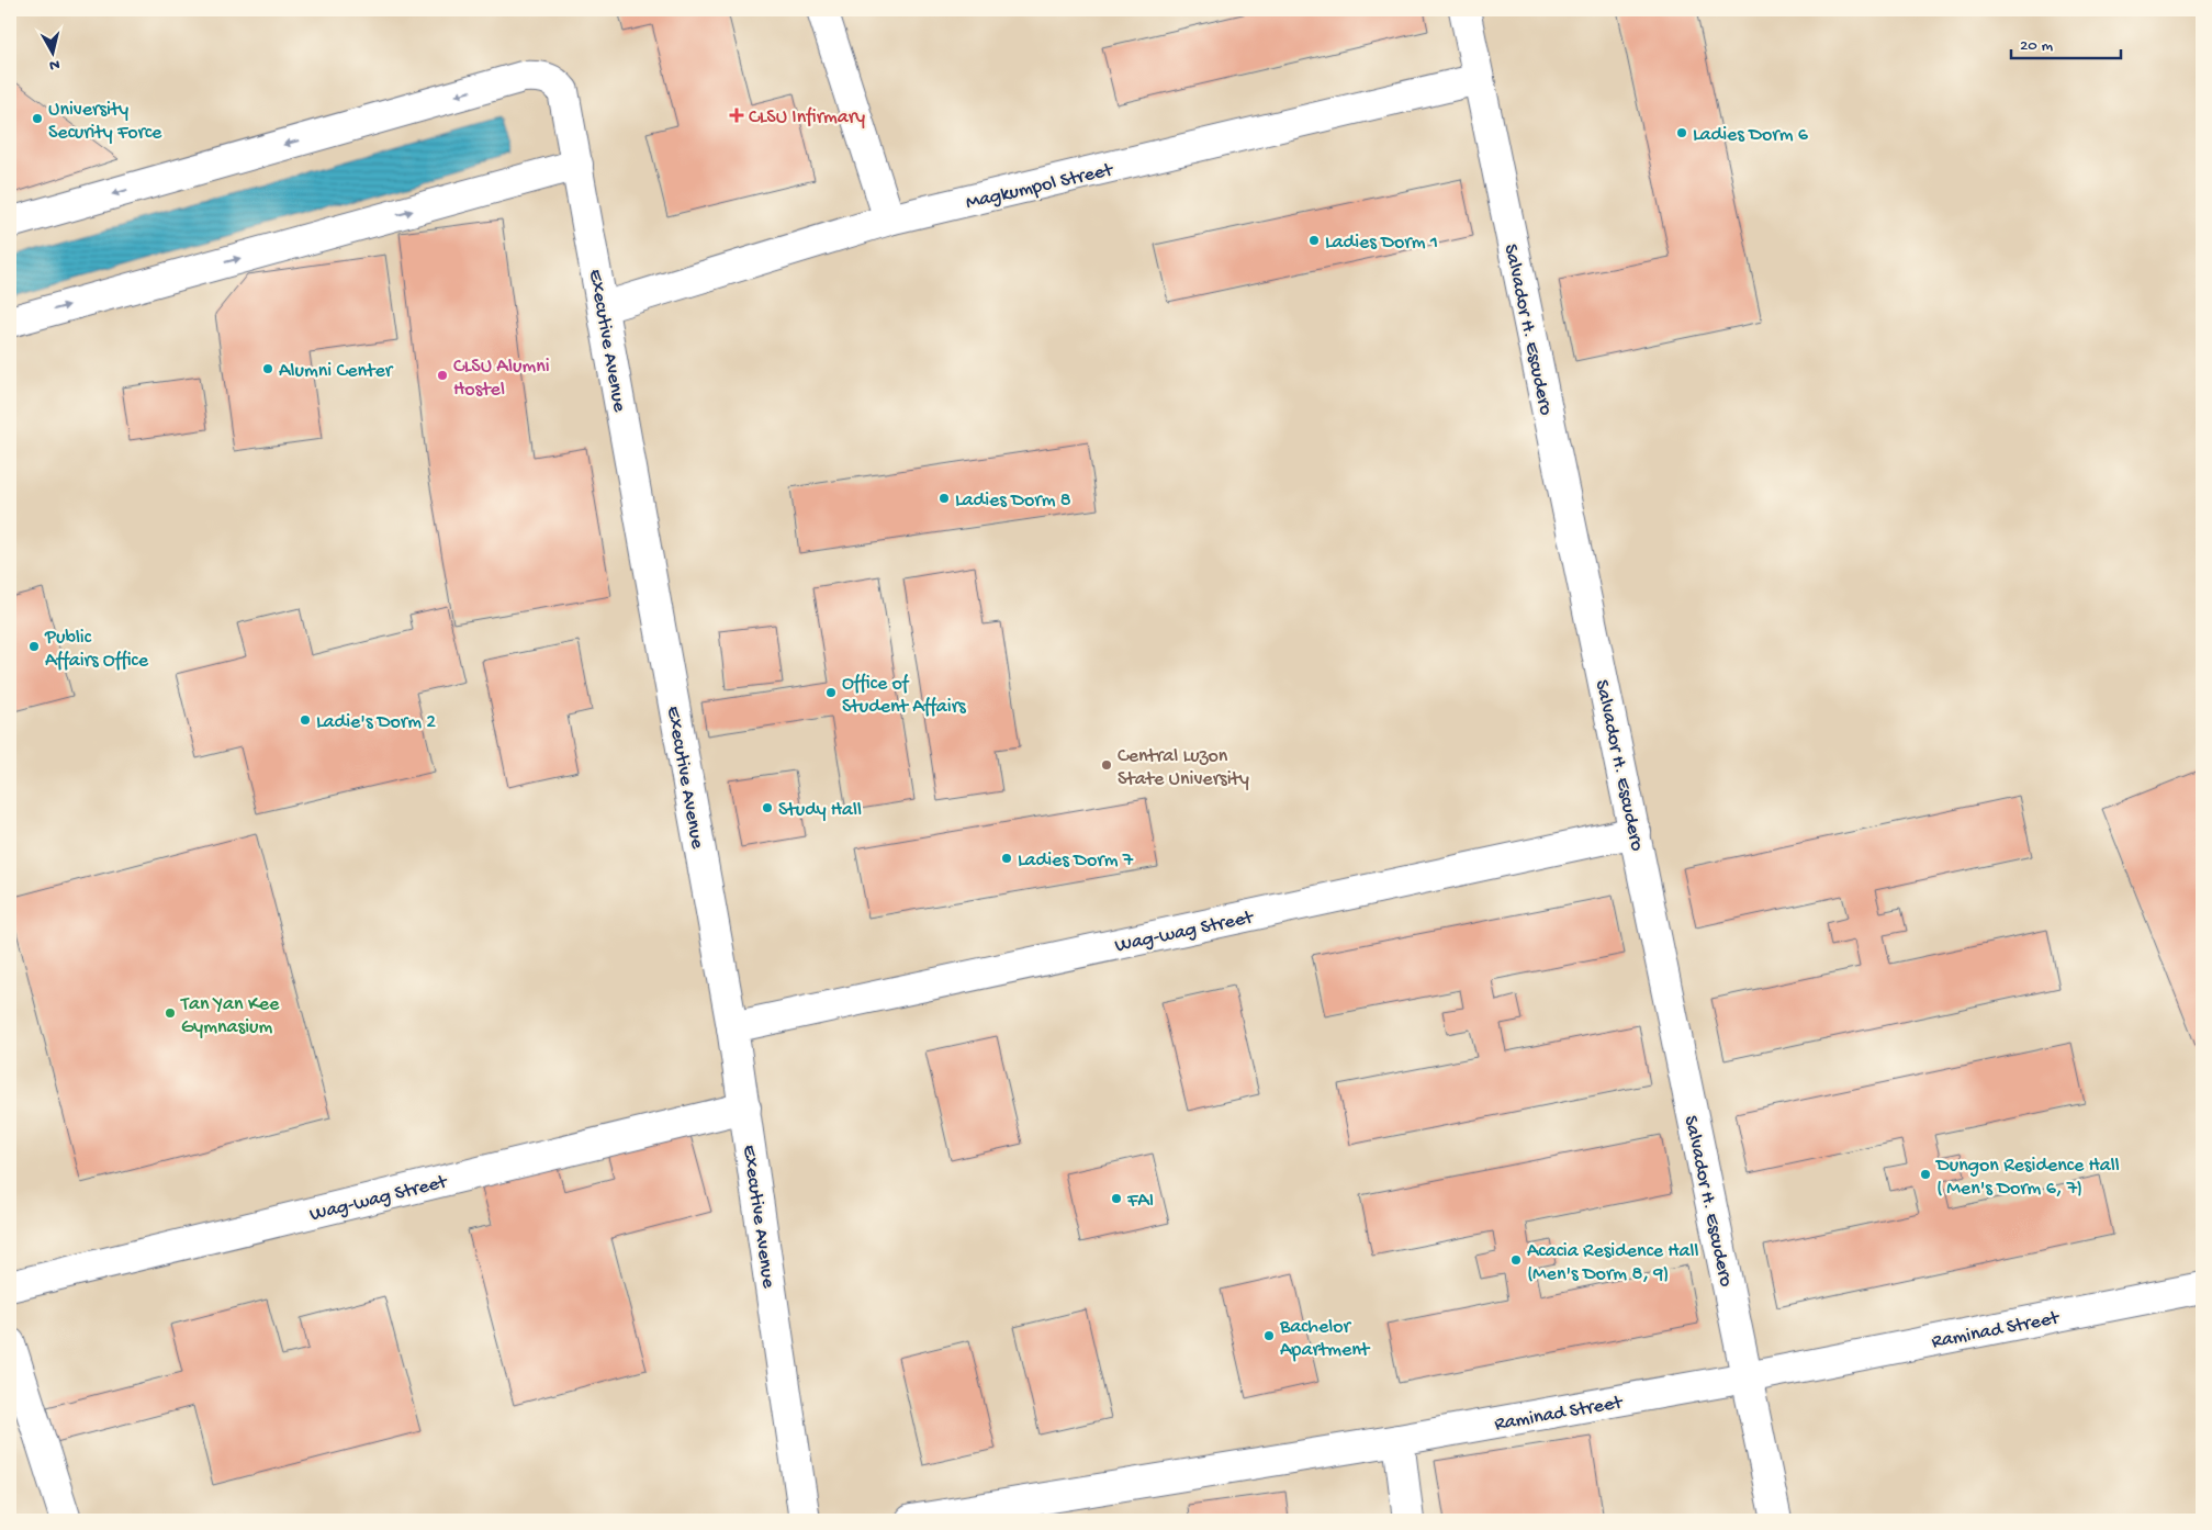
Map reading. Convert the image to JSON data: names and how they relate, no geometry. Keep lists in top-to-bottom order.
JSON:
{
  "streets": {
    "street": [
      "Magkumpol Street",
      "Salvador H. Escudero",
      "Executive Avenue",
      "Wag-wag Street",
      "Raminad Street"
    ]
  },
  "crossings": [
    ["Magkumpol Street", "Salvador H. Escudero"],
    ["Magkumpol Street", "Executive Avenue"],
    ["Salvador H. Escudero", "Wag-wag Street"],
    ["Salvador H. Escudero", "Raminad Street"],
    ["Executive Avenue", "Wag-wag Street"]
  ],
  "places": {
    "health": ["CLSU Infirmary"],
    "other": [
      "University Security Force",
      "Ladies Dorm 6",
      "Ladies Dorm 1",
      "Alumni Center",
      "CLSU Alumni Hostel",
      "Ladies Dorm 8",
      "Public Affairs Office",
      "Office of Student Affairs",
      "Ladie's Dorm 2",
      "Central Luzon State University",
      "Study Hall",
      "Ladies Dorm 7",
      "Tan Yan Kee Gymnasium",
      "Dungon Residence Hall ( Men's Dorm 6, 7)",
      "FAI",
      "Acacia Residence Hall (Men's Dorm 8, 9)",
      "Bachelor Apartment"
    ]
  },
  "scale_bar": "20 m",
  "north": "bottom"
}
